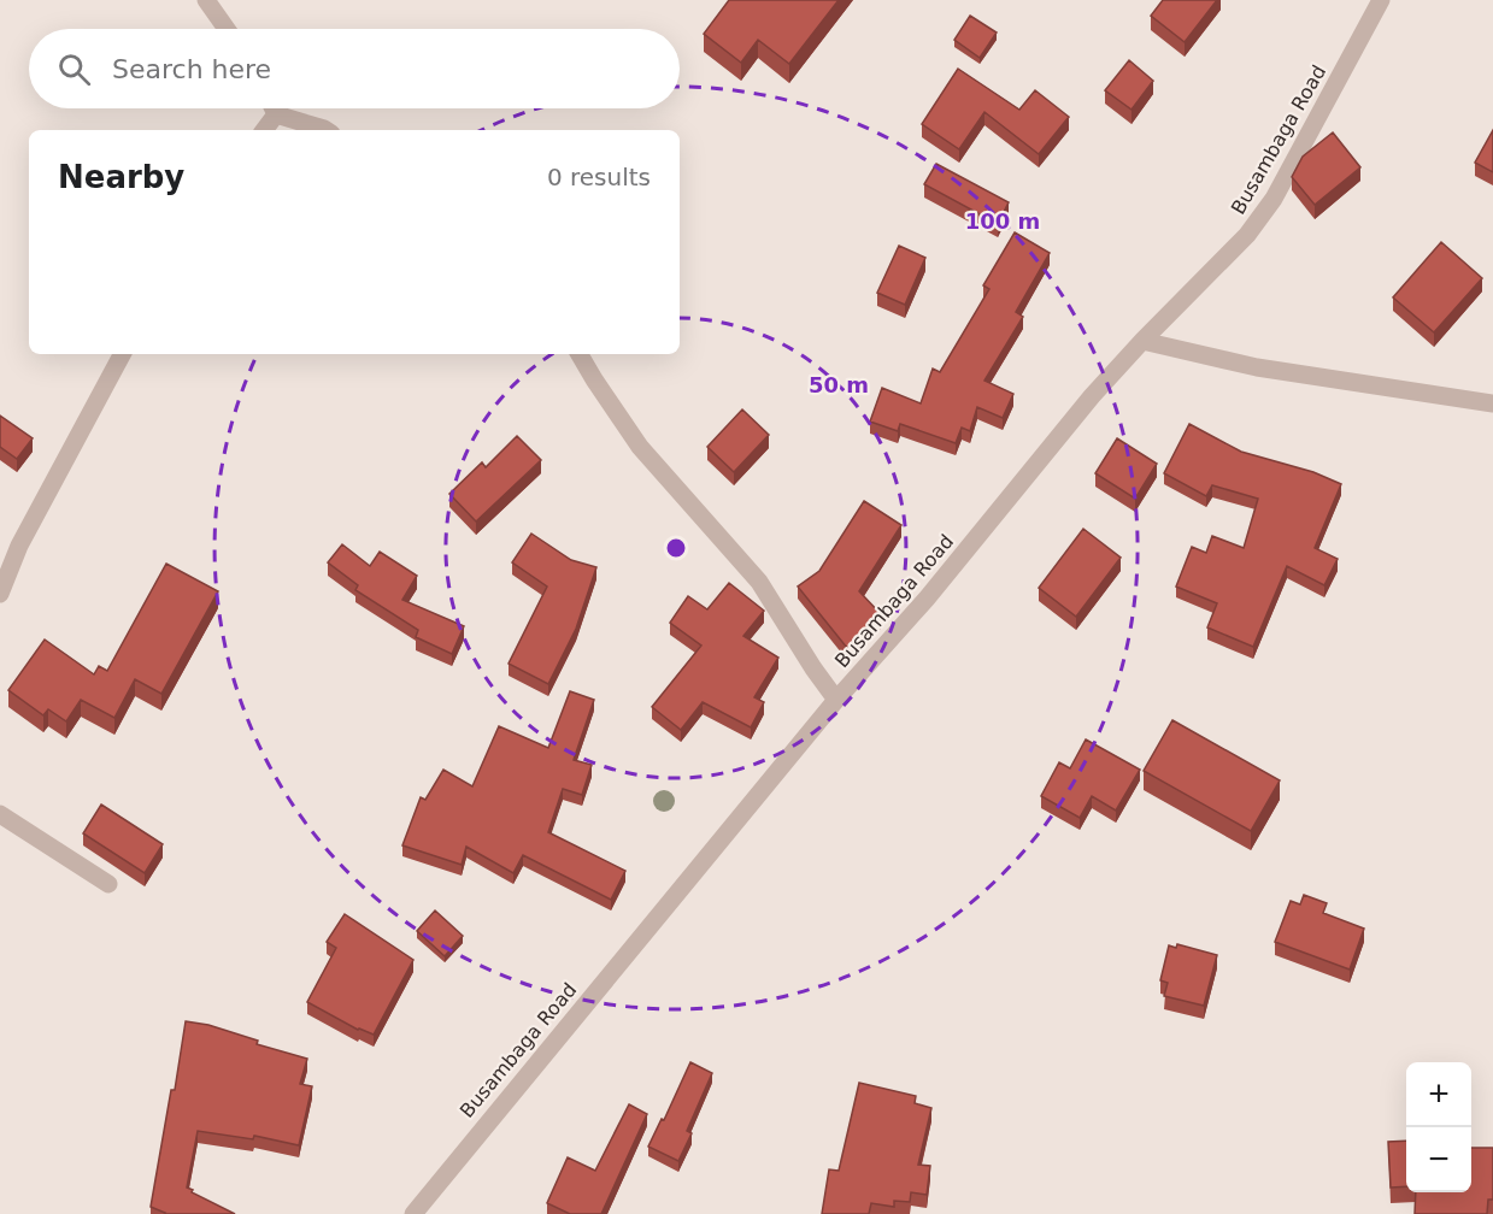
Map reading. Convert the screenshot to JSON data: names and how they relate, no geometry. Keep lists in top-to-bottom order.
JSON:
{
  "streets": {
    "street": ["Busambaga Road"]
  },
  "page": {
    "search": "Search here",
    "heading": ["Nearby", "0 results"],
    "map_buttons": ["+", "−"]
  },
  "rings": ["100 m", "50 m"]
}
